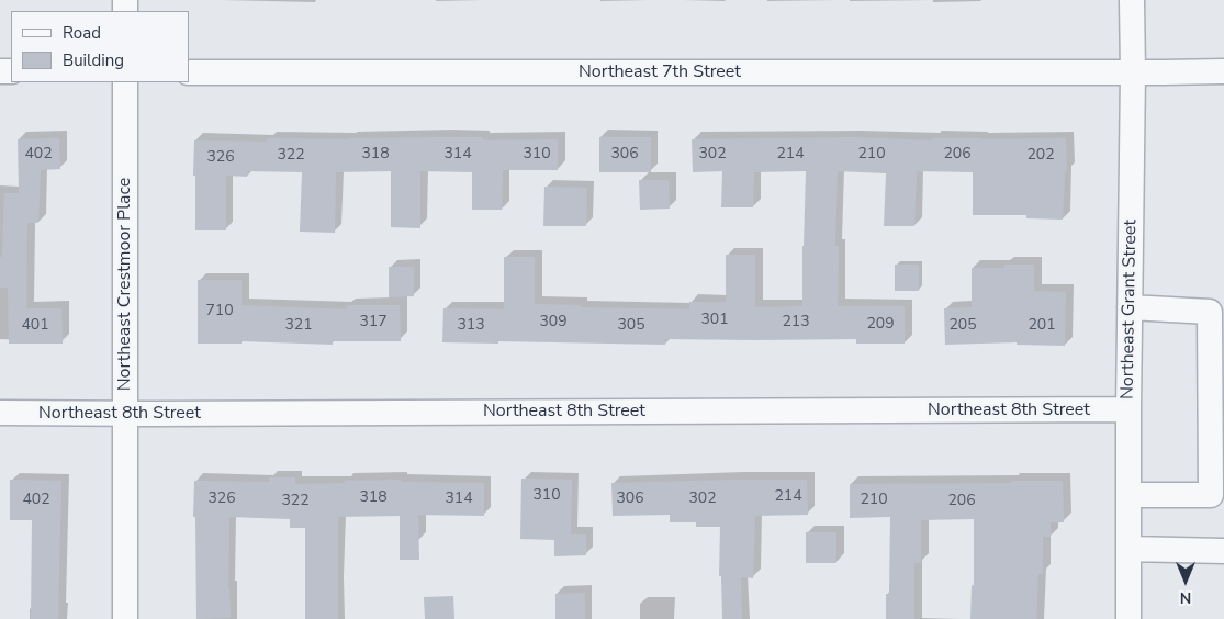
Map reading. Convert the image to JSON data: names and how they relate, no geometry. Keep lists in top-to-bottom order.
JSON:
{
  "streets": {
    "street": [
      "Northeast 7th Street",
      "Northeast Crestmoor Place",
      "Northeast Grant Street",
      "Northeast 8th Street"
    ]
  },
  "crossings": [
    ["Northeast 7th Street", "Northeast Grant Street"],
    ["Northeast Crestmoor Place", "Northeast 8th Street"],
    ["Northeast Grant Street", "Northeast 8th Street"]
  ],
  "house_numbers": [
    "402",
    "318",
    "314",
    "310",
    "306",
    "302",
    "214",
    "210",
    "206",
    "322",
    "202",
    "326",
    "710",
    "301",
    "317",
    "309",
    "213",
    "209",
    "401",
    "321",
    "313",
    "305",
    "205",
    "201",
    "310",
    "214",
    "318",
    "326",
    "314",
    "306",
    "302",
    "402",
    "210",
    "322",
    "206"
  ],
  "legend": ["Road", "Building"],
  "north": "bottom"
}
